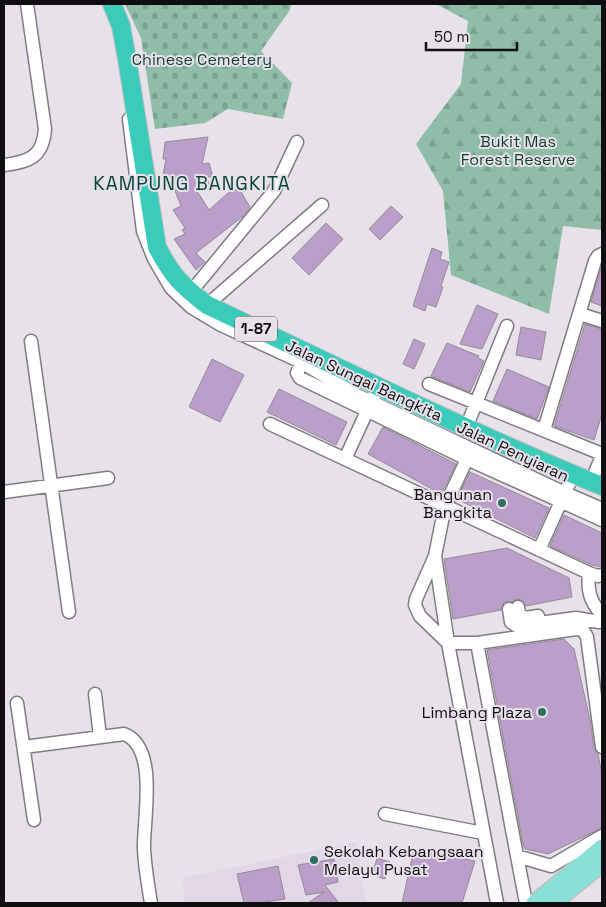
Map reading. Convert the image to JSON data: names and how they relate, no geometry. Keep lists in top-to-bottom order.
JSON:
{
  "streets": {
    "highway": ["1-87", "Jalan Sungai Bangkita"],
    "street": ["Jalan Penyiaran"]
  },
  "crossings": [
    ["Jalan Sungai Bangkita", "Jalan Penyiaran"]
  ],
  "districts": ["KAMPUNG BANGKITA"],
  "parks": ["Chinese Cemetery", "Bukit Mas Forest Reserve"],
  "places": ["Bangunan Bangkita", "Limbang Plaza", "Sekolah Kebangsaan Melayu Pusat"],
  "scale_bar": "50 m"
}
